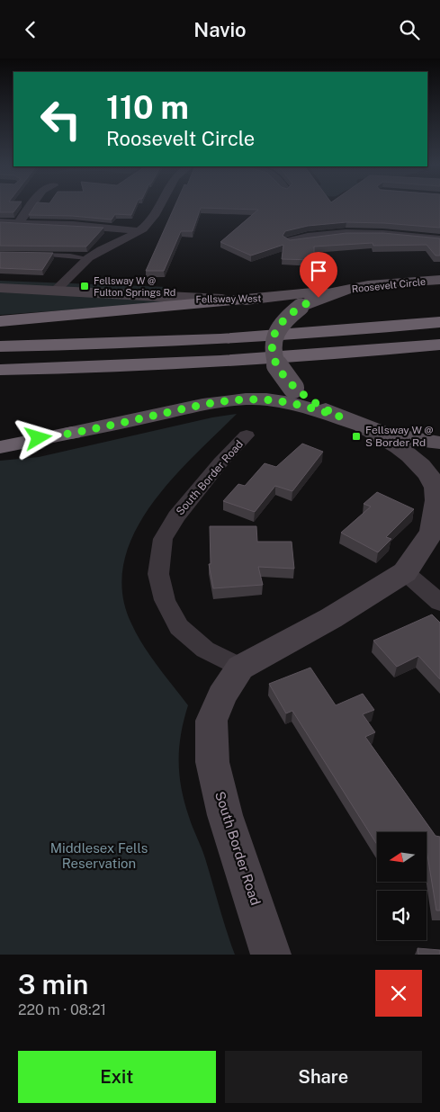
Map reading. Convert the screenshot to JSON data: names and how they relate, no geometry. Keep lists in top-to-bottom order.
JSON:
{
  "streets": {
    "main road": ["Roosevelt Circle", "Fellsway West", "South Border Road"]
  },
  "crossings": [
    ["Roosevelt Circle", "Fellsway West"],
    ["Roosevelt Circle", "South Border Road"]
  ],
  "parks": ["Middlesex Fells Reservation"],
  "places": {
    "transit": ["Fellsway W @ Fulton Springs Rd", "Fellsway W @ S Border Rd"]
  },
  "north": "left",
  "page": {
    "header": "Navio",
    "turn": ["110 m", "Roosevelt Circle"],
    "heading": ["3 min", "220 m · 08:21"],
    "buttons": ["Exit", "Share"]
  }
}
